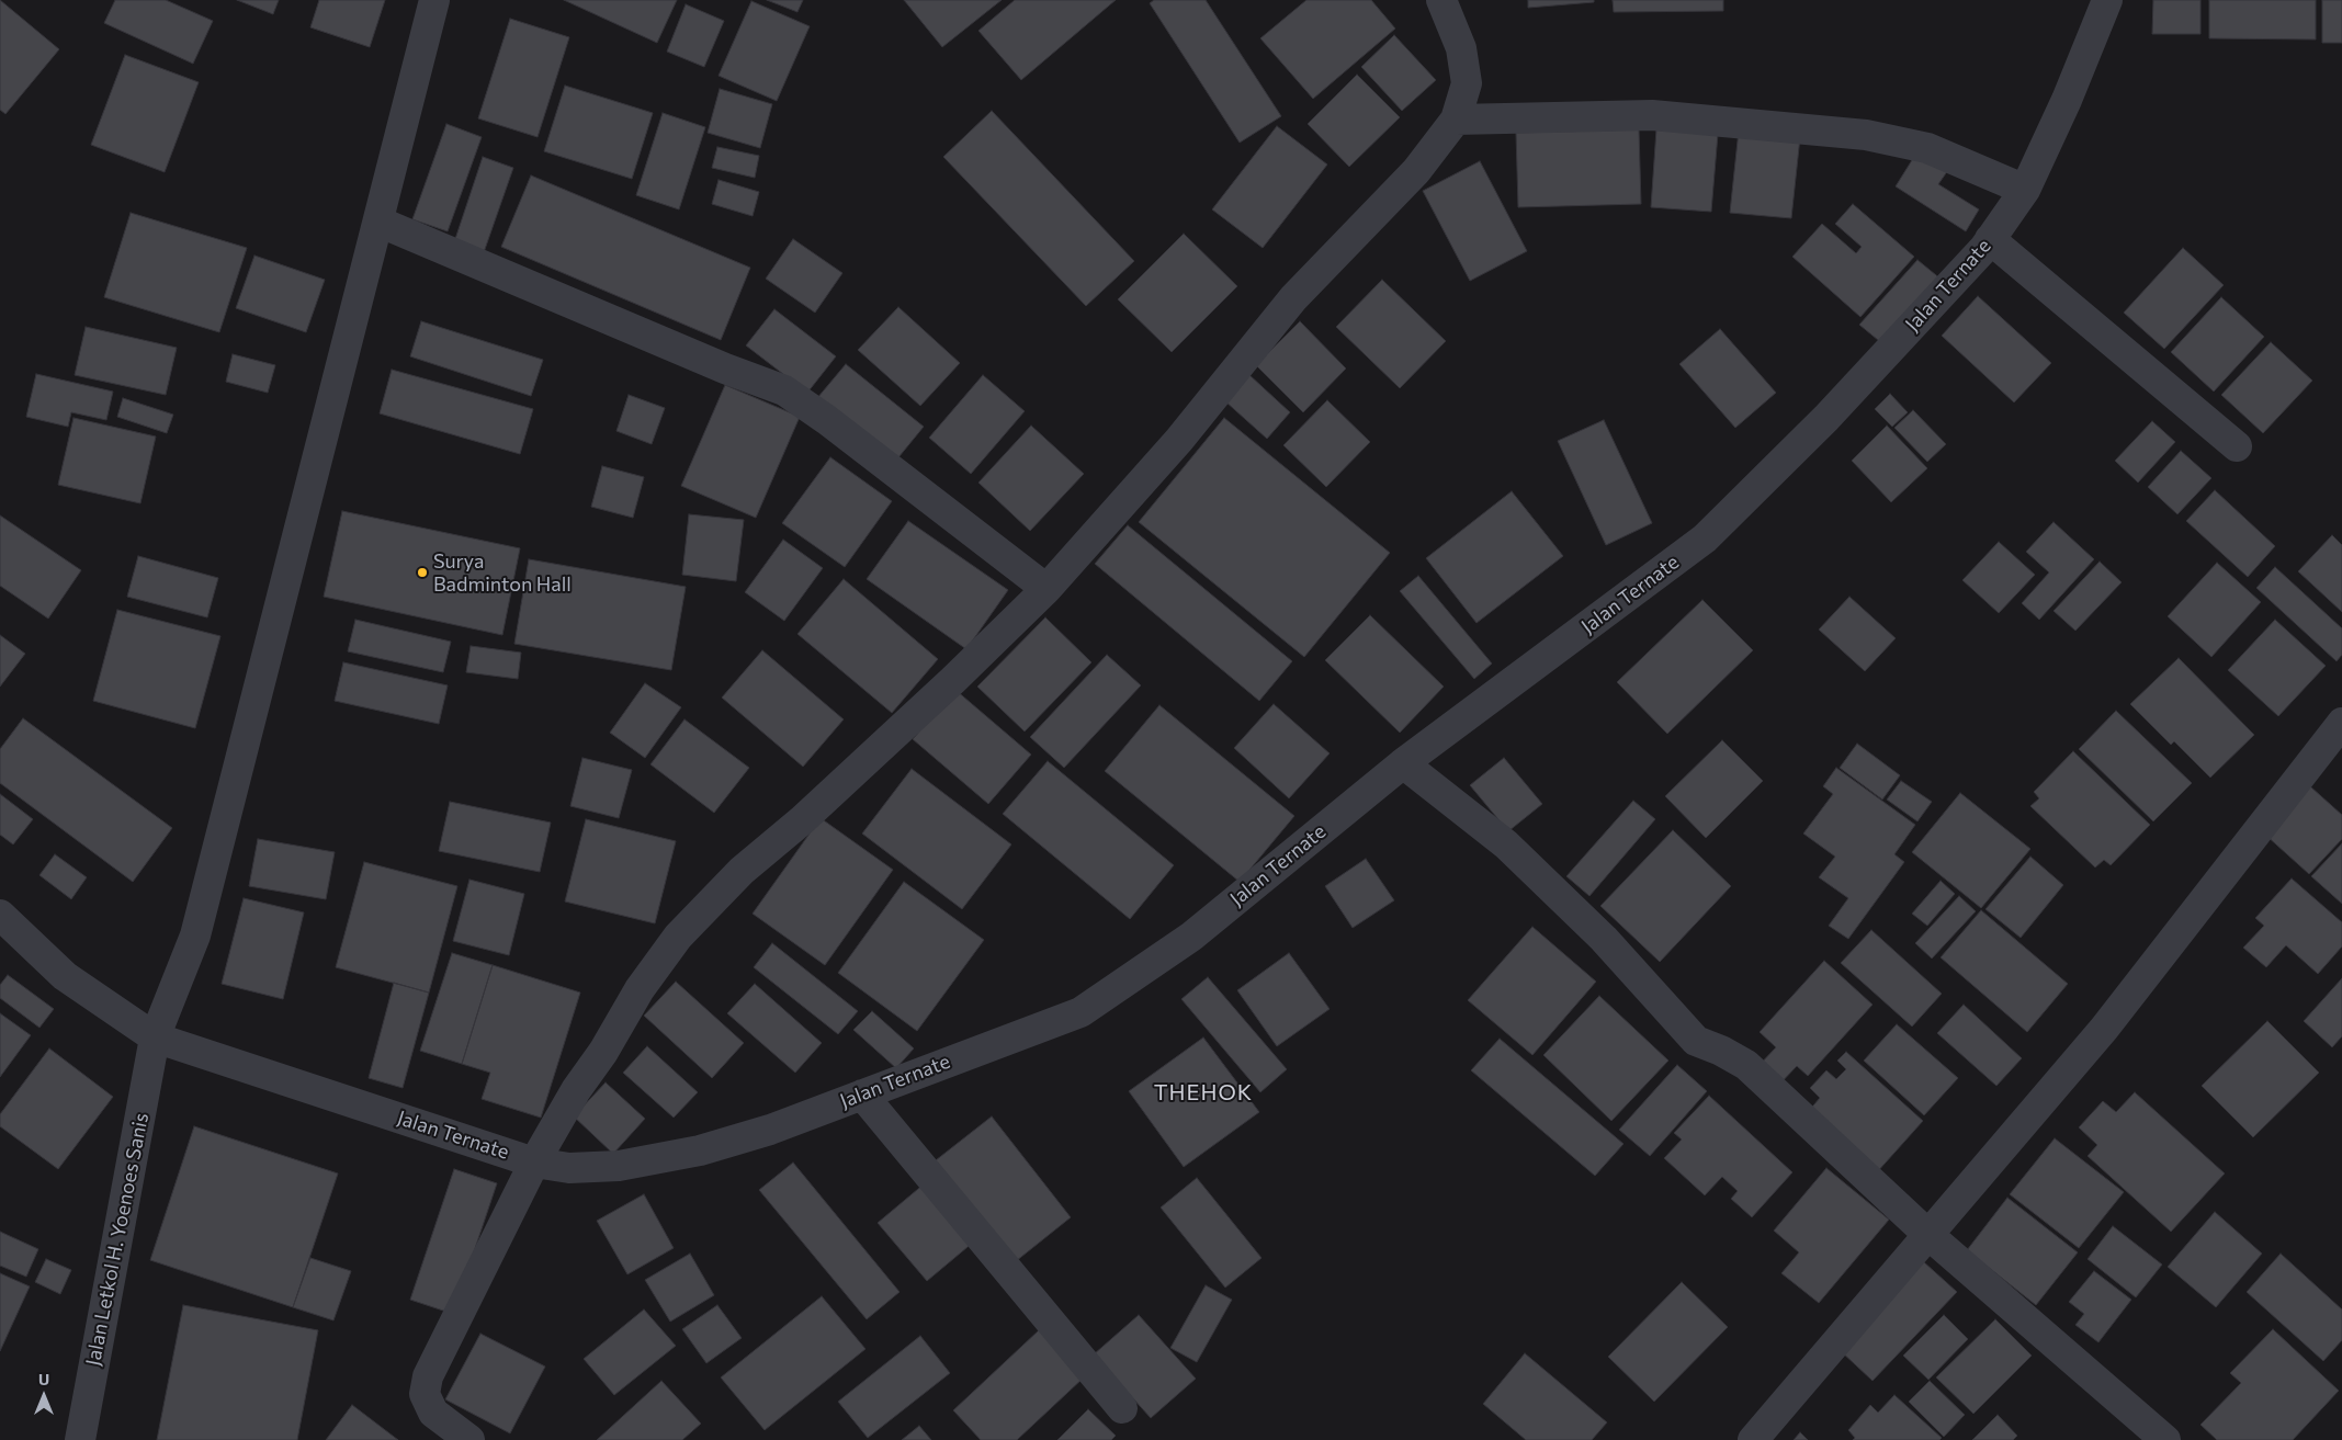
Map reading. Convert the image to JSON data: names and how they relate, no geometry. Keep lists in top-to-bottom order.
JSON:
{
  "streets": {
    "street": ["Jalan Ternate", "Jalan Letkol H. Yoenoes Sanis"]
  },
  "crossings": [
    ["Jalan Ternate", "Jalan Letkol H. Yoenoes Sanis"]
  ],
  "districts": ["THEHOK"],
  "places": ["Surya Badminton Hall"],
  "north": "top"
}
